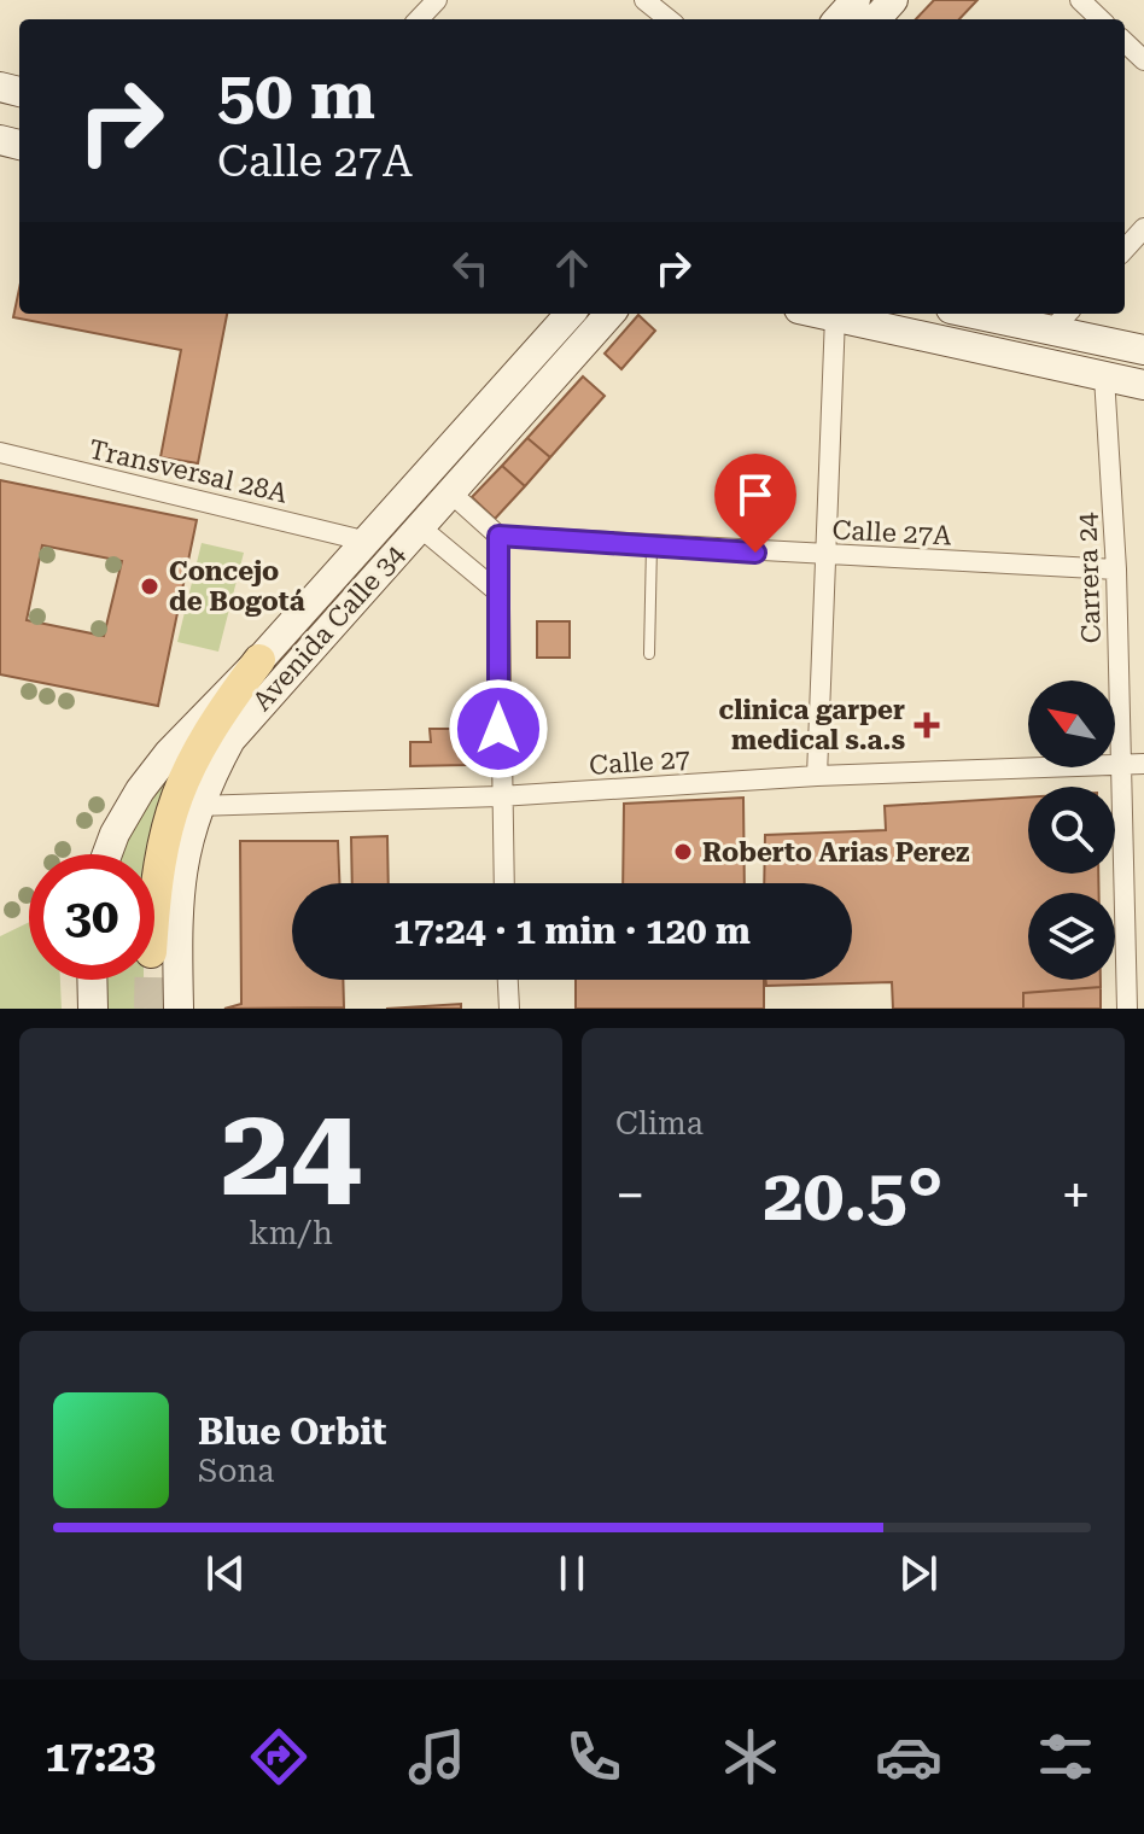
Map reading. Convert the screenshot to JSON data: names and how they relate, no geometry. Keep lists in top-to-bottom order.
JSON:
{
  "streets": {
    "main road": ["Avenida Calle 34"],
    "street": [
      "Transversal 28A",
      "Calle 27A",
      "Carrera 24",
      "Calle 27"
    ]
  },
  "crossings": [
    ["Transversal 28A", "Avenida Calle 34"],
    ["Calle 27A", "Carrera 24"],
    ["Carrera 24", "Calle 27"],
    ["Avenida Calle 34", "Calle 27"]
  ],
  "places": {
    "other": ["Concejo de Bogotá", "Roberto Arias Perez"],
    "health": ["clinica garper medical s.a.s"]
  },
  "north": "top left",
  "page": {
    "turn": ["50 m", "Calle 27A"],
    "limit": "30",
    "trip": "17:24 · 1 min · 120 m",
    "tile": [
      ["24", "km/h"],
      "Clima"
    ],
    "heat": ["−", "20.5°", "+"],
    "song": ["Blue Orbit", "Sona"],
    "tabs": "17:23"
  }
}
